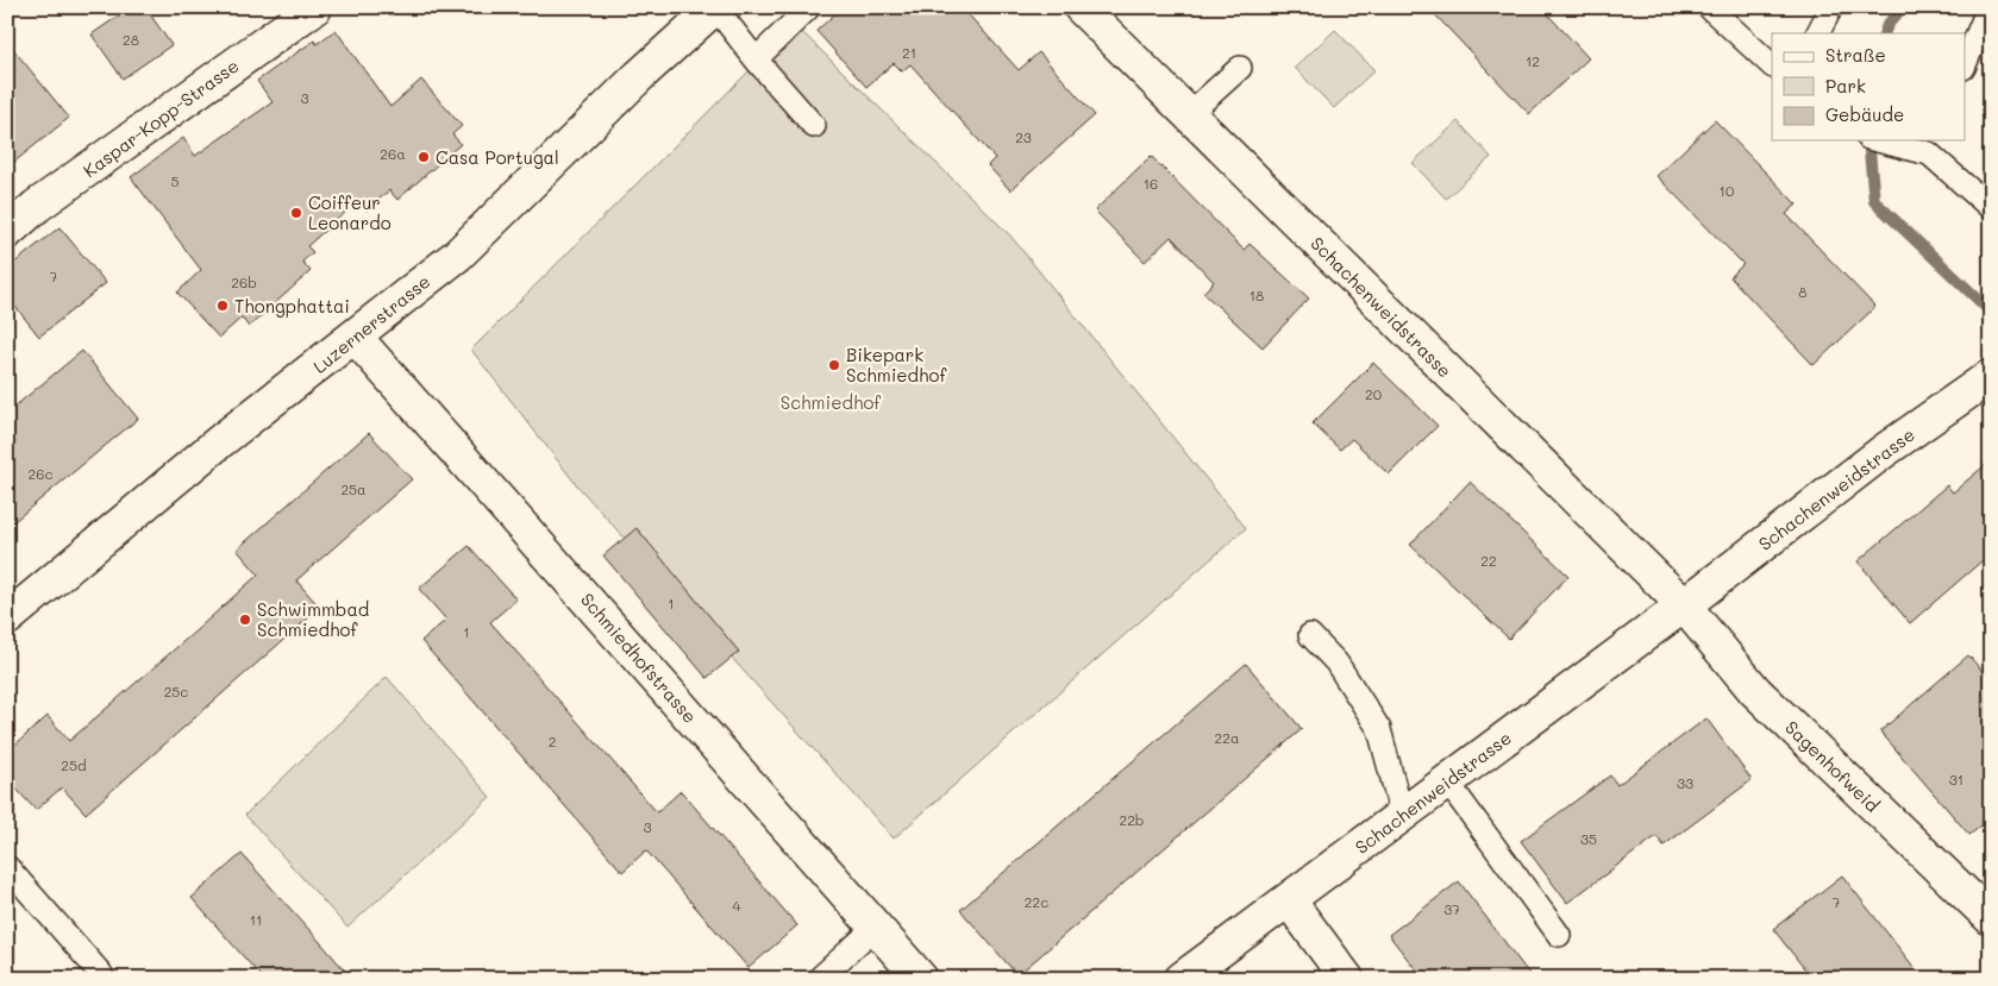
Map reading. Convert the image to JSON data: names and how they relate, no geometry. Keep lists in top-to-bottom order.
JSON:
{
  "streets": {
    "street": [
      "Kaspar-Kopp-Strasse",
      "Schachenweidstrasse",
      "Luzernerstrasse",
      "Schmiedhofstrasse",
      "Sagenhofweid"
    ]
  },
  "crossings": [
    ["Schachenweidstrasse", "Sagenhofweid"],
    ["Luzernerstrasse", "Schmiedhofstrasse"]
  ],
  "parks": ["Schmiedhof"],
  "places": [
    "Casa Portugal",
    "Coiffeur Leonardo",
    "Thongphattai",
    "Bikepark Schmiedhof",
    "Schwimmbad Schmiedhof"
  ],
  "house_numbers": [
    "28",
    "21",
    "12",
    "3",
    "23",
    "26a",
    "5",
    "16",
    "10",
    "7",
    "26b",
    "8",
    "18",
    "20",
    "26c",
    "25a",
    "22",
    "1",
    "1",
    "25c",
    "22a",
    "2",
    "25d",
    "31",
    "33",
    "22b",
    "3",
    "35",
    "22c",
    "7",
    "4",
    "37",
    "11"
  ],
  "legend": ["Straße", "Park", "Gebäude"]
}
